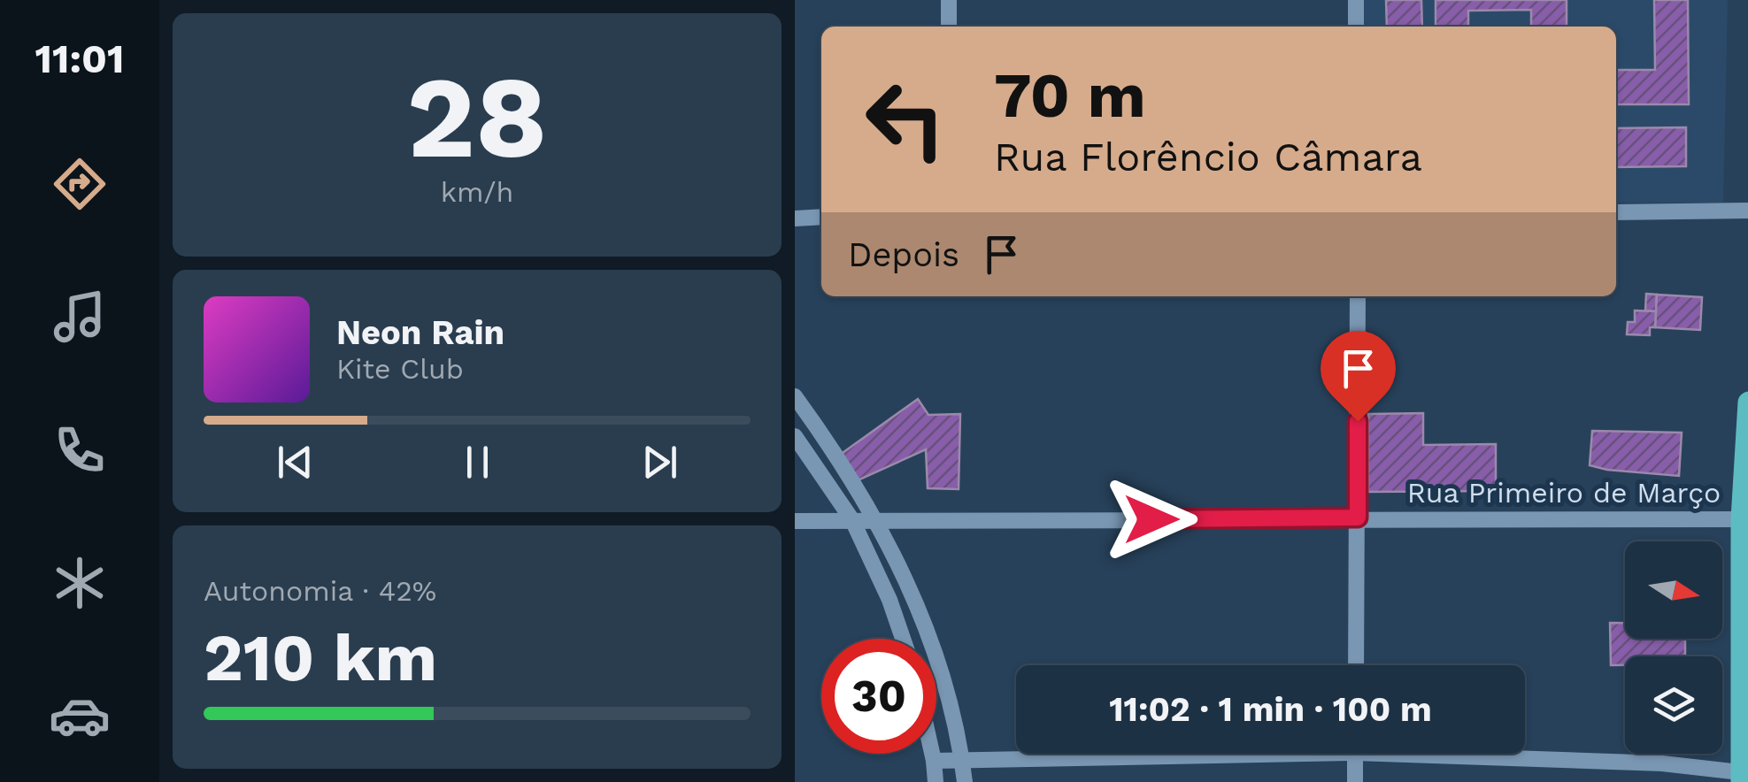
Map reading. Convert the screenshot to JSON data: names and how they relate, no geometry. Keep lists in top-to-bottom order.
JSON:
{
  "streets": {
    "street": ["Rua Primeiro de Março"]
  },
  "north": "right",
  "page": {
    "tabs": "11:01",
    "tile": [
      ["28", "km/h"],
      ["Autonomia · 42%", "210 km"]
    ],
    "turn": ["70 m", "Rua Florêncio Câmara"],
    "then": "Depois",
    "song": ["Neon Rain", "Kite Club"],
    "limit": "30",
    "trip": "11:02 · 1 min · 100 m"
  }
}
